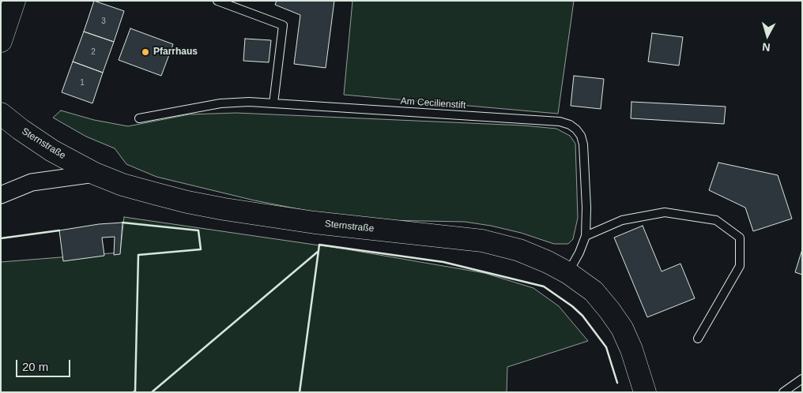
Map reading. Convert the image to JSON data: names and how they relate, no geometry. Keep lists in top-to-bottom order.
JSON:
{
  "streets": {
    "main road": ["Sternstraße"],
    "lane": ["Am Cecilienstift"]
  },
  "crossings": [
    ["Am Cecilienstift", "Sternstraße"]
  ],
  "places": ["Pfarrhaus"],
  "house_numbers": ["3", "2", "1"],
  "scale_bar": "20 m",
  "north": "bottom"
}
